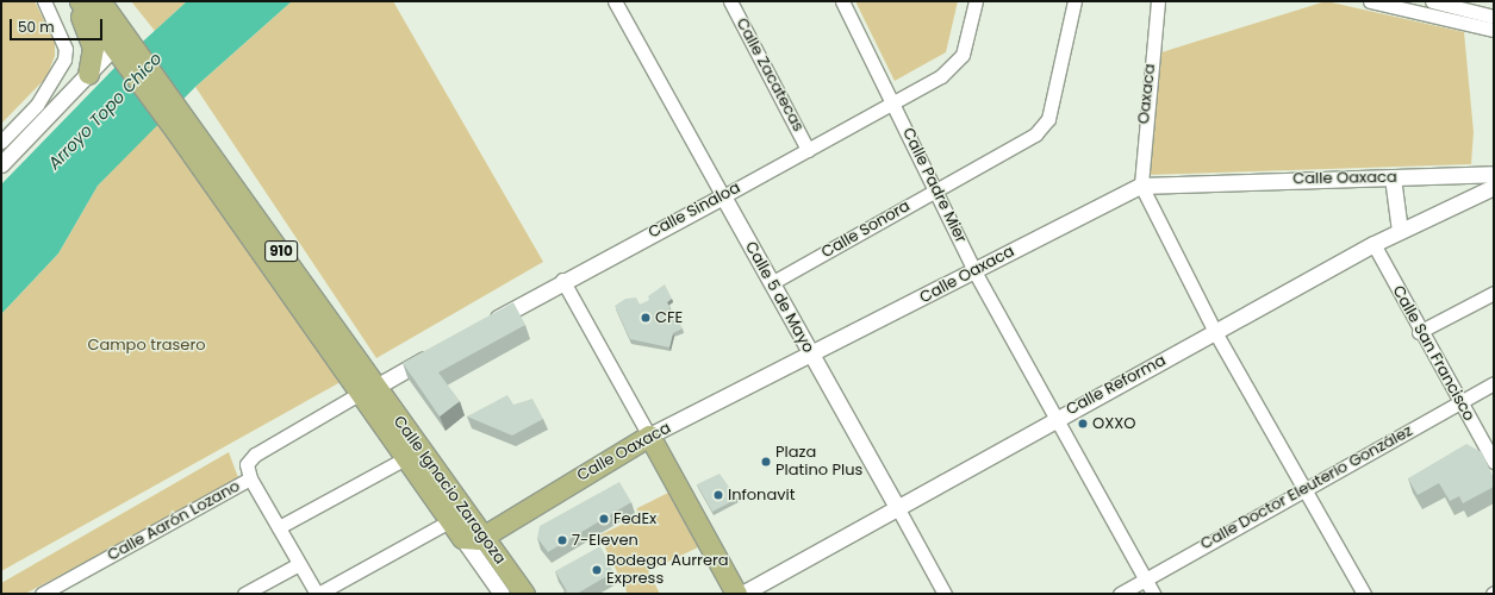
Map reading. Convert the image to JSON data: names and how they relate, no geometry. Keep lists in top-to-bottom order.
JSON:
{
  "streets": {
    "main road": ["Calle Oaxaca", "910", "Calle Ignacio Zaragoza"],
    "street": [
      "Calle Zacatecas",
      "Oaxaca",
      "Calle Padre Mier",
      "Calle Sinaloa",
      "Calle Sonora",
      "Calle 5 de Mayo",
      "Calle San Francisco",
      "Calle Reforma",
      "Calle Doctor Eleuterio González",
      "Calle Aarón Lozano"
    ]
  },
  "crossings": [
    ["Calle Zacatecas", "Calle Sinaloa"],
    ["Oaxaca", "Calle Oaxaca"],
    ["Calle Oaxaca", "Calle Padre Mier"],
    ["Calle Oaxaca", "Calle 5 de Mayo"],
    ["Calle Oaxaca", "Calle Ignacio Zaragoza"],
    ["Calle Padre Mier", "Calle Sinaloa"],
    ["Calle Padre Mier", "Calle Sonora"],
    ["Calle Padre Mier", "Calle Reforma"],
    ["Calle Padre Mier", "Calle Doctor Eleuterio González"],
    ["Calle Sinaloa", "Calle 5 de Mayo"],
    ["Calle Sonora", "Calle 5 de Mayo"],
    ["910", "Calle Ignacio Zaragoza"],
    ["910", "Calle Aarón Lozano"],
    ["Calle 5 de Mayo", "Calle Reforma"],
    ["Calle San Francisco", "Calle Reforma"],
    ["Calle San Francisco", "Calle Doctor Eleuterio González"]
  ],
  "water": ["Arroyo Topo Chico"],
  "parks": ["Campo trasero"],
  "places": [
    "CFE",
    "OXXO",
    "Plaza Platino Plus",
    "Infonavit",
    "FedEx",
    "7-Eleven",
    "Bodega Aurrera Express"
  ],
  "scale_bar": "50 m"
}
